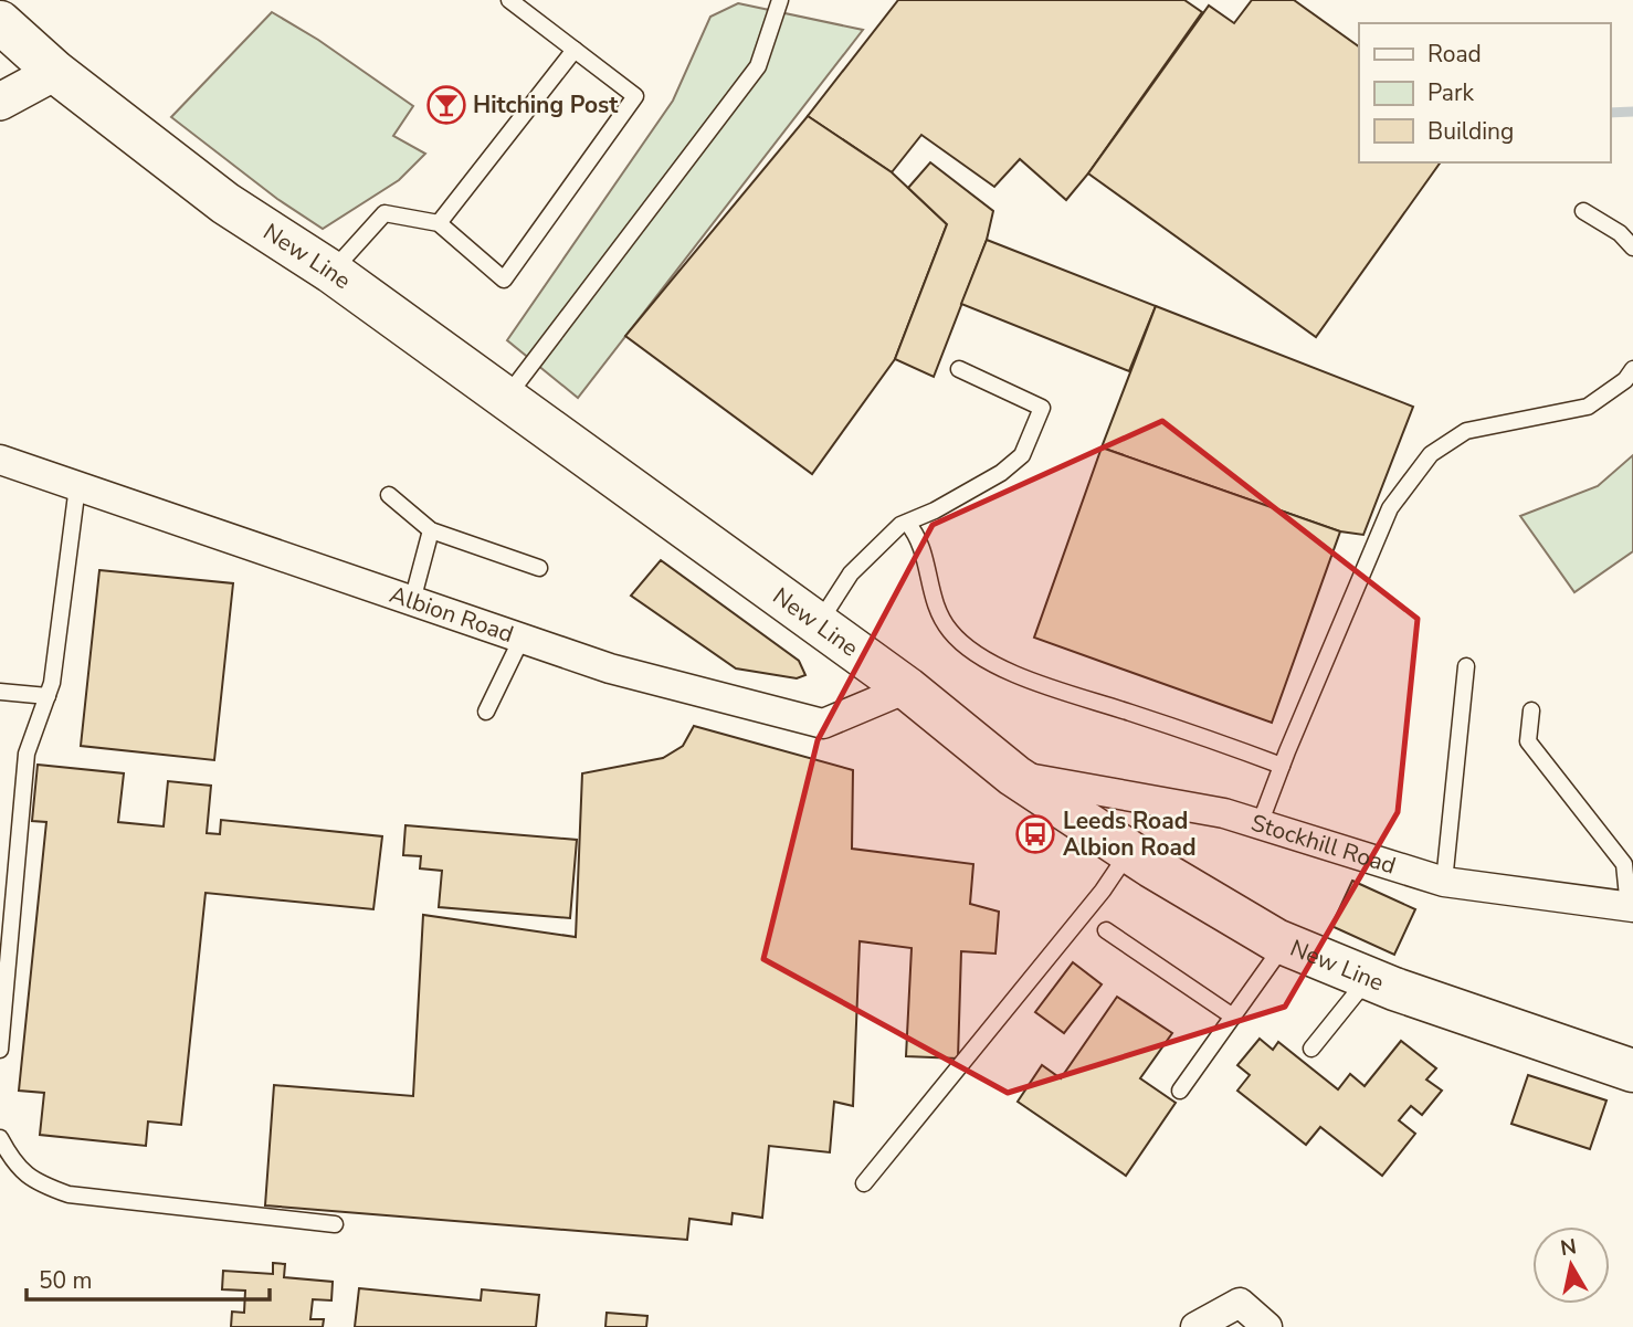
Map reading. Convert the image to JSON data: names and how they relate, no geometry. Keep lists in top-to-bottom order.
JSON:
{
  "streets": {
    "main road": ["New Line"],
    "street": ["Albion Road", "Stockhill Road"]
  },
  "crossings": [
    ["New Line", "Albion Road"],
    ["New Line", "Stockhill Road"]
  ],
  "places": {
    "bar": ["Hitching Post"],
    "bus stop": ["Leeds Road Albion Road"]
  },
  "legend": ["Road", "Park", "Building"],
  "scale_bar": "50 m",
  "north": "top"
}
